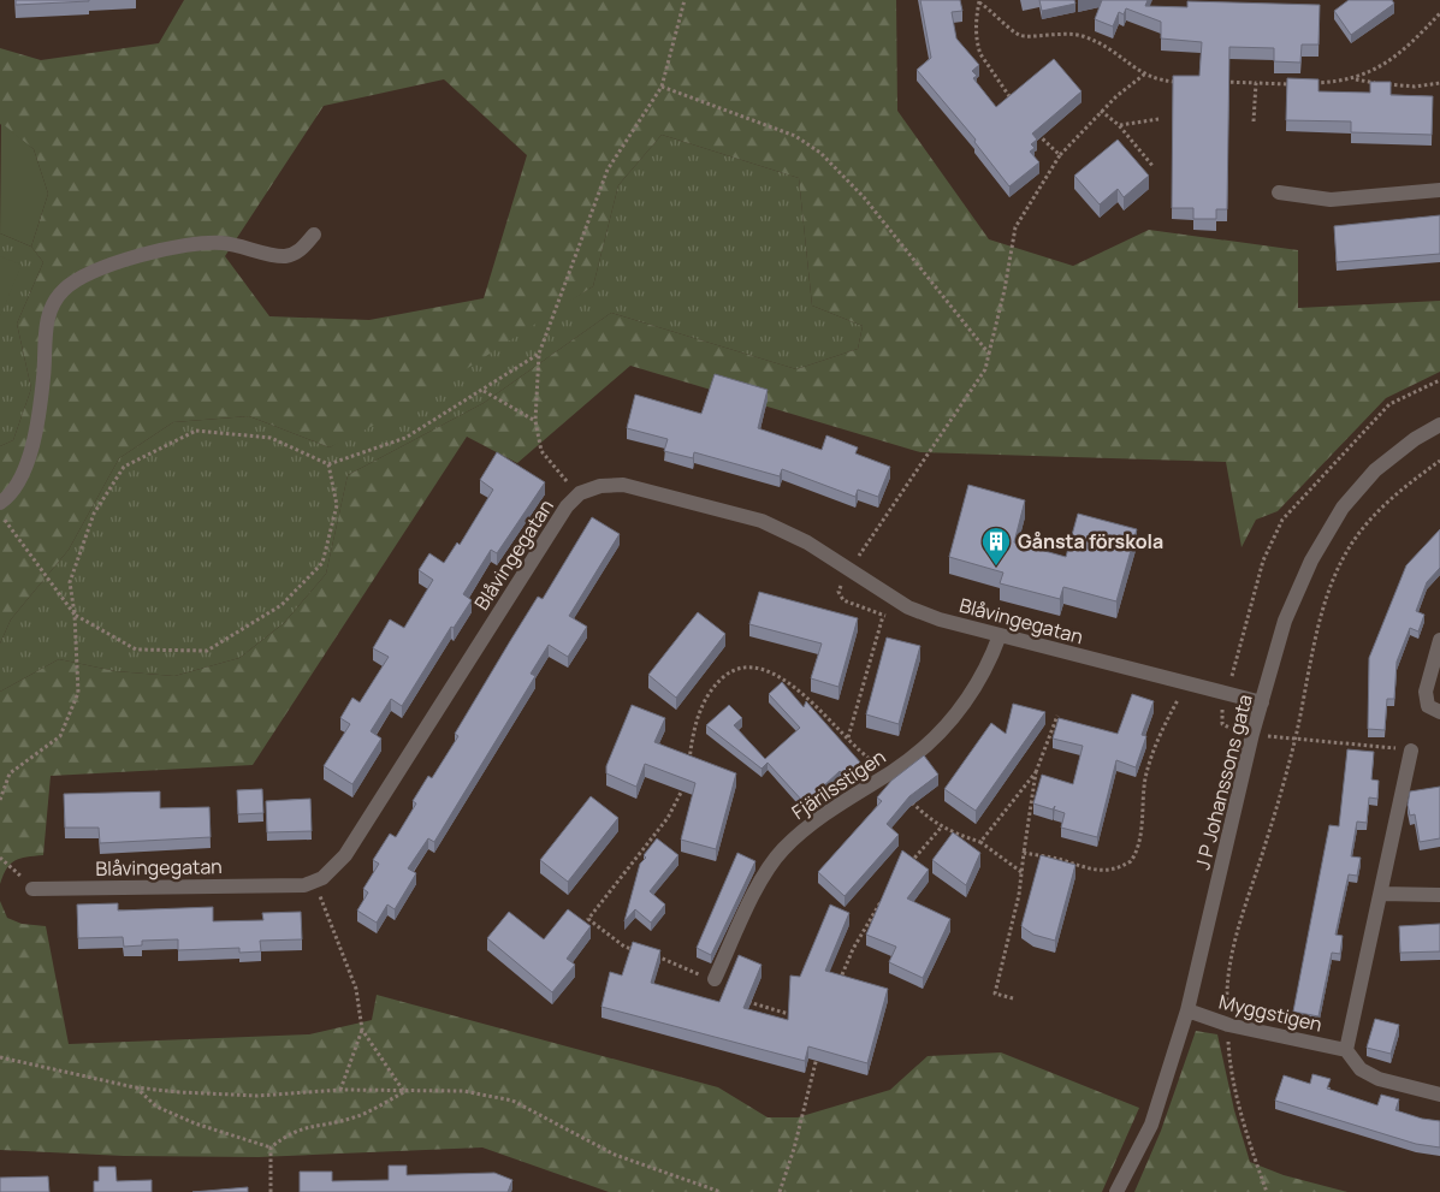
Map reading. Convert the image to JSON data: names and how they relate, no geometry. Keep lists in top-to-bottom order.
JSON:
{
  "streets": {
    "street": [
      "Blåvingegatan",
      "J P Johanssons gata",
      "Fjärilsstigen",
      "Myggstigen"
    ]
  },
  "crossings": [
    ["Blåvingegatan", "J P Johanssons gata"],
    ["Blåvingegatan", "Fjärilsstigen"],
    ["J P Johanssons gata", "Myggstigen"]
  ],
  "places": {
    "building": ["Gånsta förskola"]
  }
}
